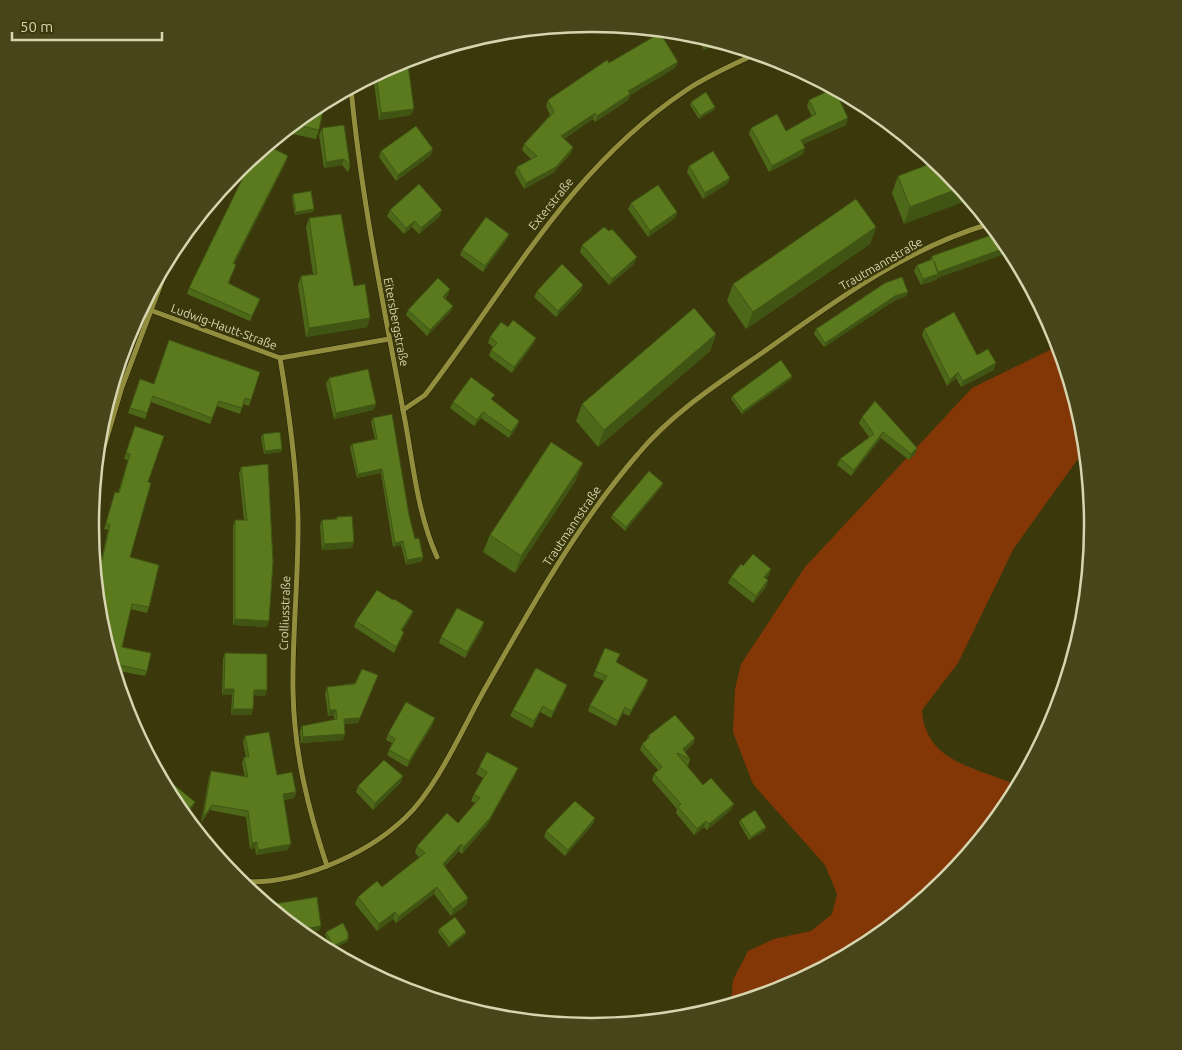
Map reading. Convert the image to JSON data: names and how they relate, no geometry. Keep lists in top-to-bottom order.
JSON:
{
  "streets": {
    "street": [
      "Exterstraße",
      "Trautmannstraße",
      "Eitersbergstraße",
      "Ludwig-Hautt-Straße",
      "Crolliusstraße"
    ]
  },
  "crossings": [
    ["Exterstraße", "Eitersbergstraße"],
    ["Trautmannstraße", "Crolliusstraße"],
    ["Eitersbergstraße", "Ludwig-Hautt-Straße"],
    ["Ludwig-Hautt-Straße", "Crolliusstraße"]
  ],
  "scale_bar": "50 m"
}
